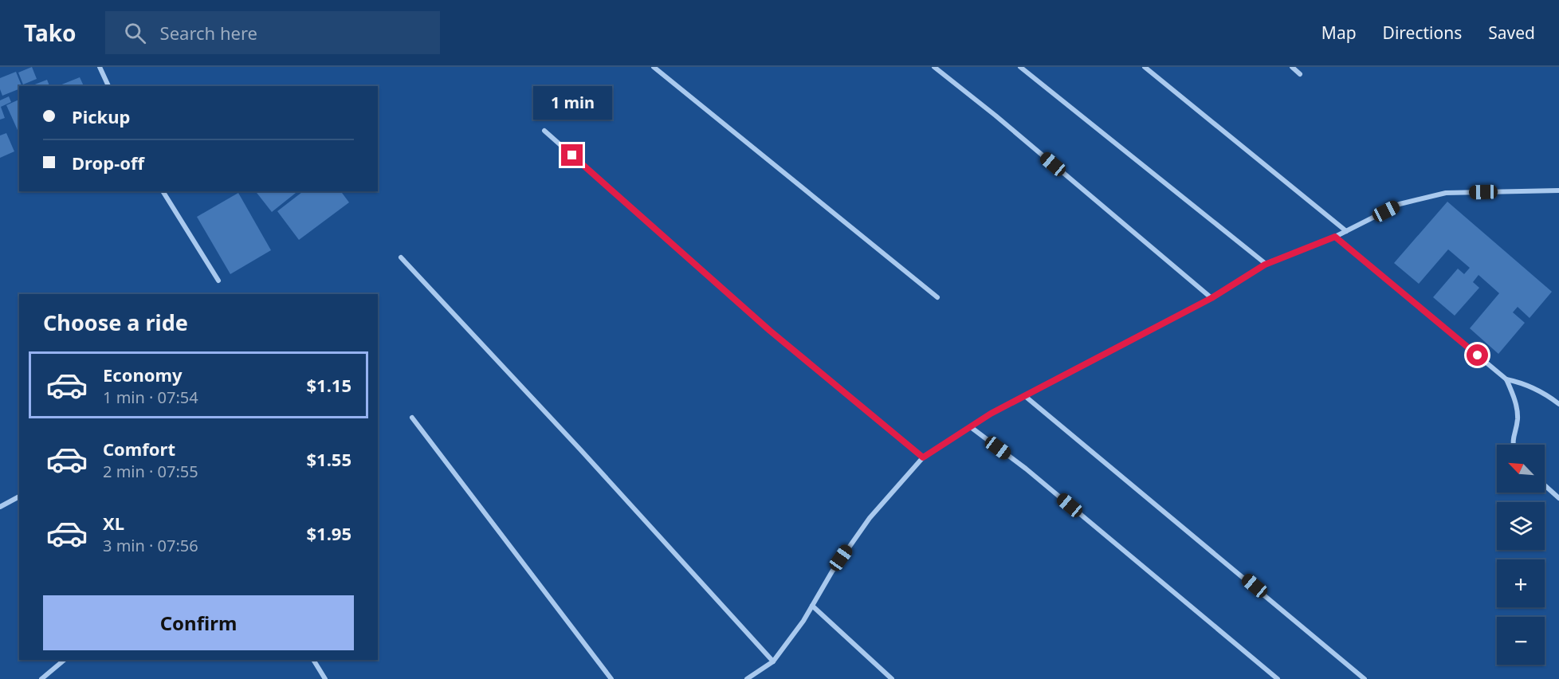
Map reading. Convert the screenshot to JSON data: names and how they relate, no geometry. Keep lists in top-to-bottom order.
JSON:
{
  "north": "top left",
  "page": {
    "header": "Tako",
    "search": "Search here",
    "nav": ["Map", "Directions", "Saved"],
    "bubble": "1 min",
    "banner": ["Pickup", "Drop-off"],
    "heading": "Choose a ride",
    "list": [
      {
        "name": "Economy",
        "note": "1 min · 07:54",
        "value": "$1.15"
      },
      {
        "name": "Comfort",
        "note": "2 min · 07:55",
        "value": "$1.55"
      },
      {
        "name": "XL",
        "note": "3 min · 07:56",
        "value": "$1.95"
      }
    ],
    "map_buttons": ["+", "−"],
    "buttons": "Confirm"
  }
}
